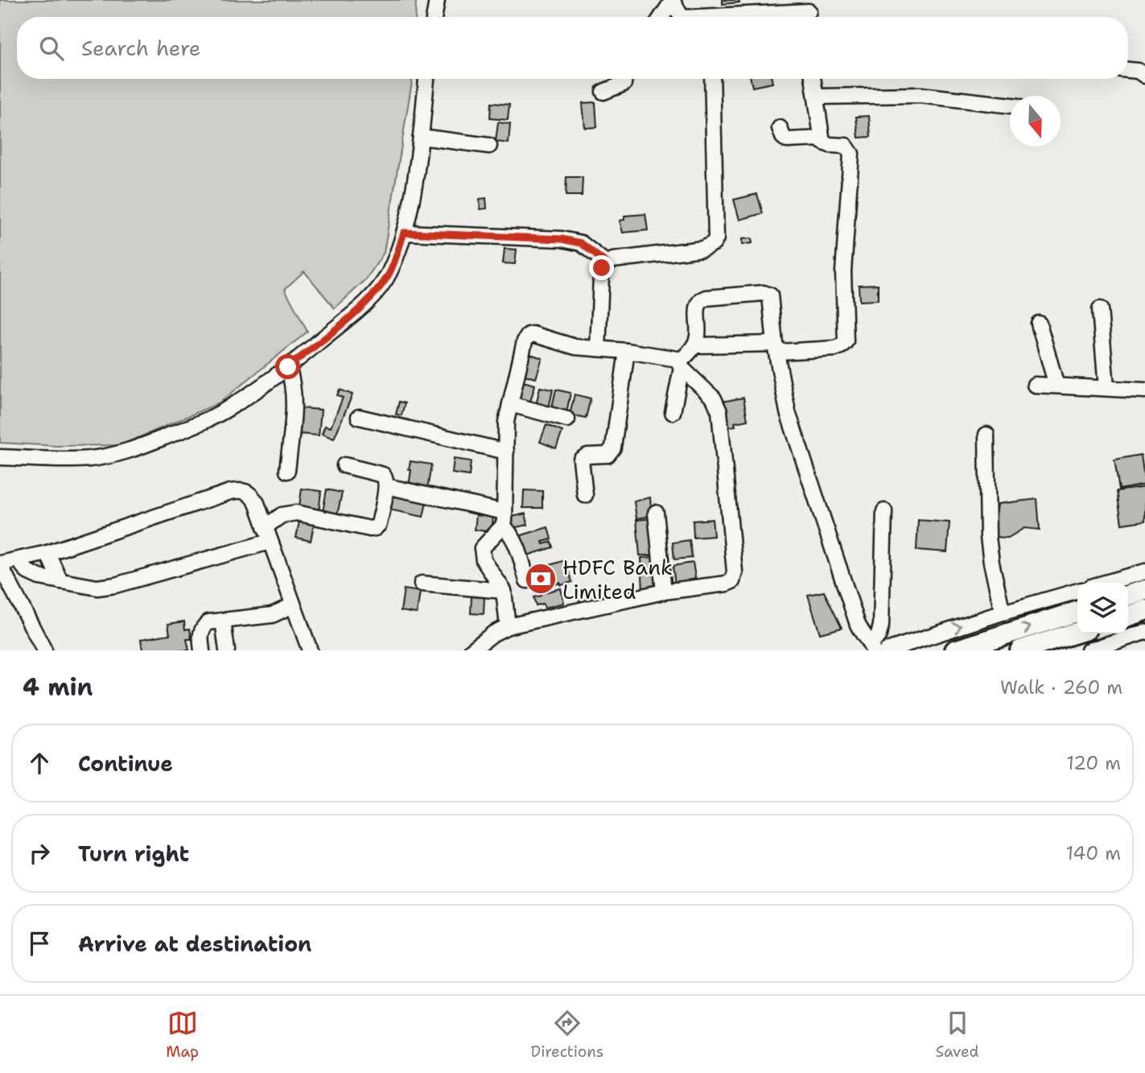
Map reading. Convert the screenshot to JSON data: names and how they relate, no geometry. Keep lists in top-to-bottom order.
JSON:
{
  "places": {
    "bank": ["HDFC Bank Limited"]
  },
  "north": "bottom",
  "page": {
    "search": "Search here",
    "heading": ["4 min", "Walk · 260 m"],
    "list": [
      ["Continue", "120 m"],
      ["Turn right", "140 m"],
      "Arrive at destination"
    ],
    "nav": ["Map", "Directions", "Saved"]
  }
}
